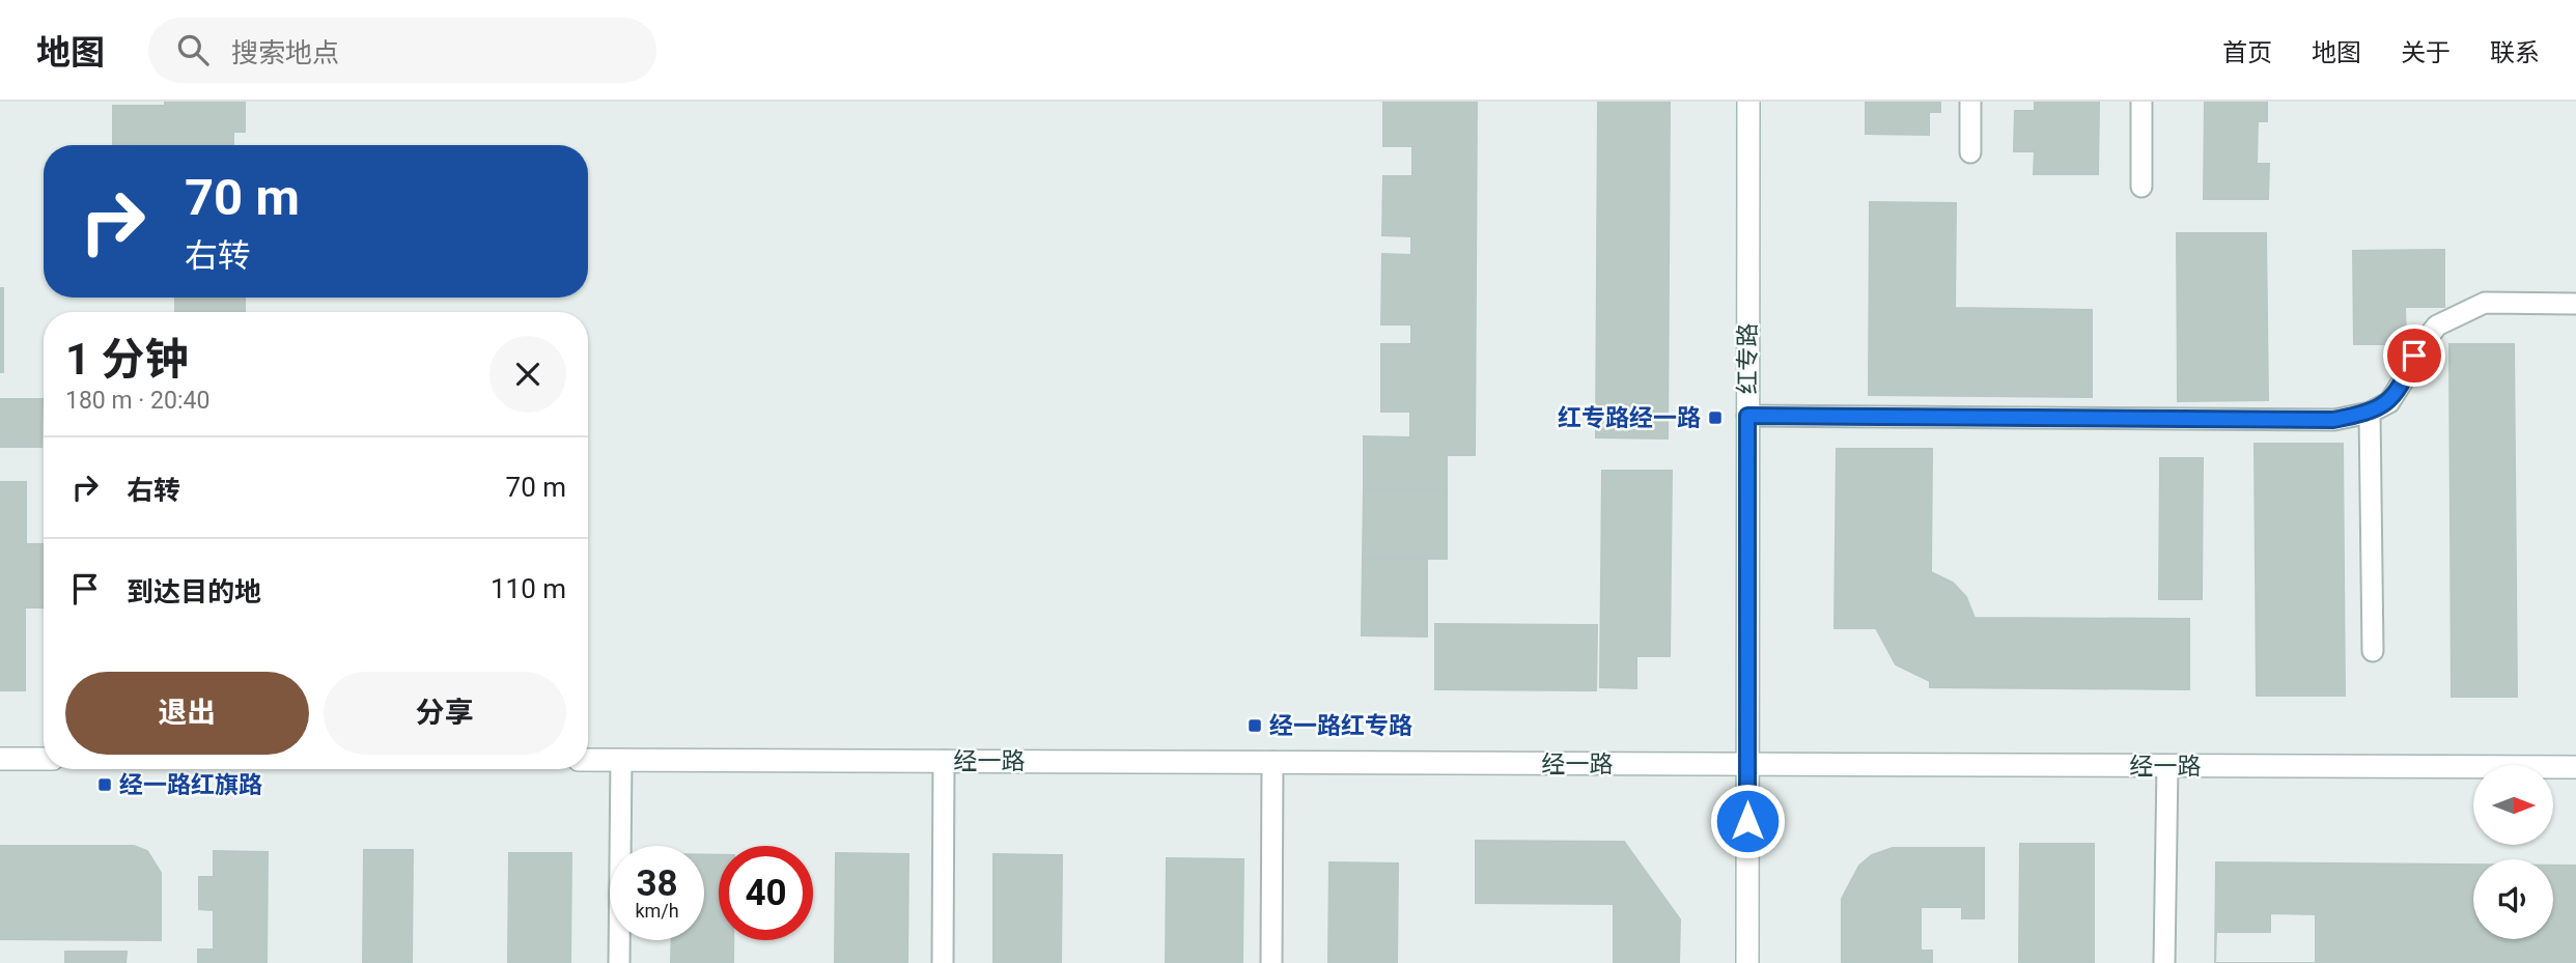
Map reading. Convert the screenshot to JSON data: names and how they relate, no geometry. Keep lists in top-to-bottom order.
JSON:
{
  "streets": {
    "street": ["红专路", "经一路"]
  },
  "crossings": [
    ["红专路", "经一路"]
  ],
  "places": {
    "transit": ["红专路经一路", "经一路红专路", "经一路红旗路"]
  },
  "north": "right",
  "page": {
    "header": "地图",
    "search": "搜索地点",
    "nav": [
      "首页",
      "地图",
      "关于",
      "联系"
    ],
    "turn": ["70 m", "右转"],
    "heading": ["1 分钟", "180 m · 20:40"],
    "list": [
      {
        "name": "右转",
        "value": "70 m"
      },
      {
        "name": "到达目的地",
        "value": "110 m"
      }
    ],
    "buttons": ["退出", "分享"],
    "speed": "38 km/h",
    "limit": "40"
  }
}
